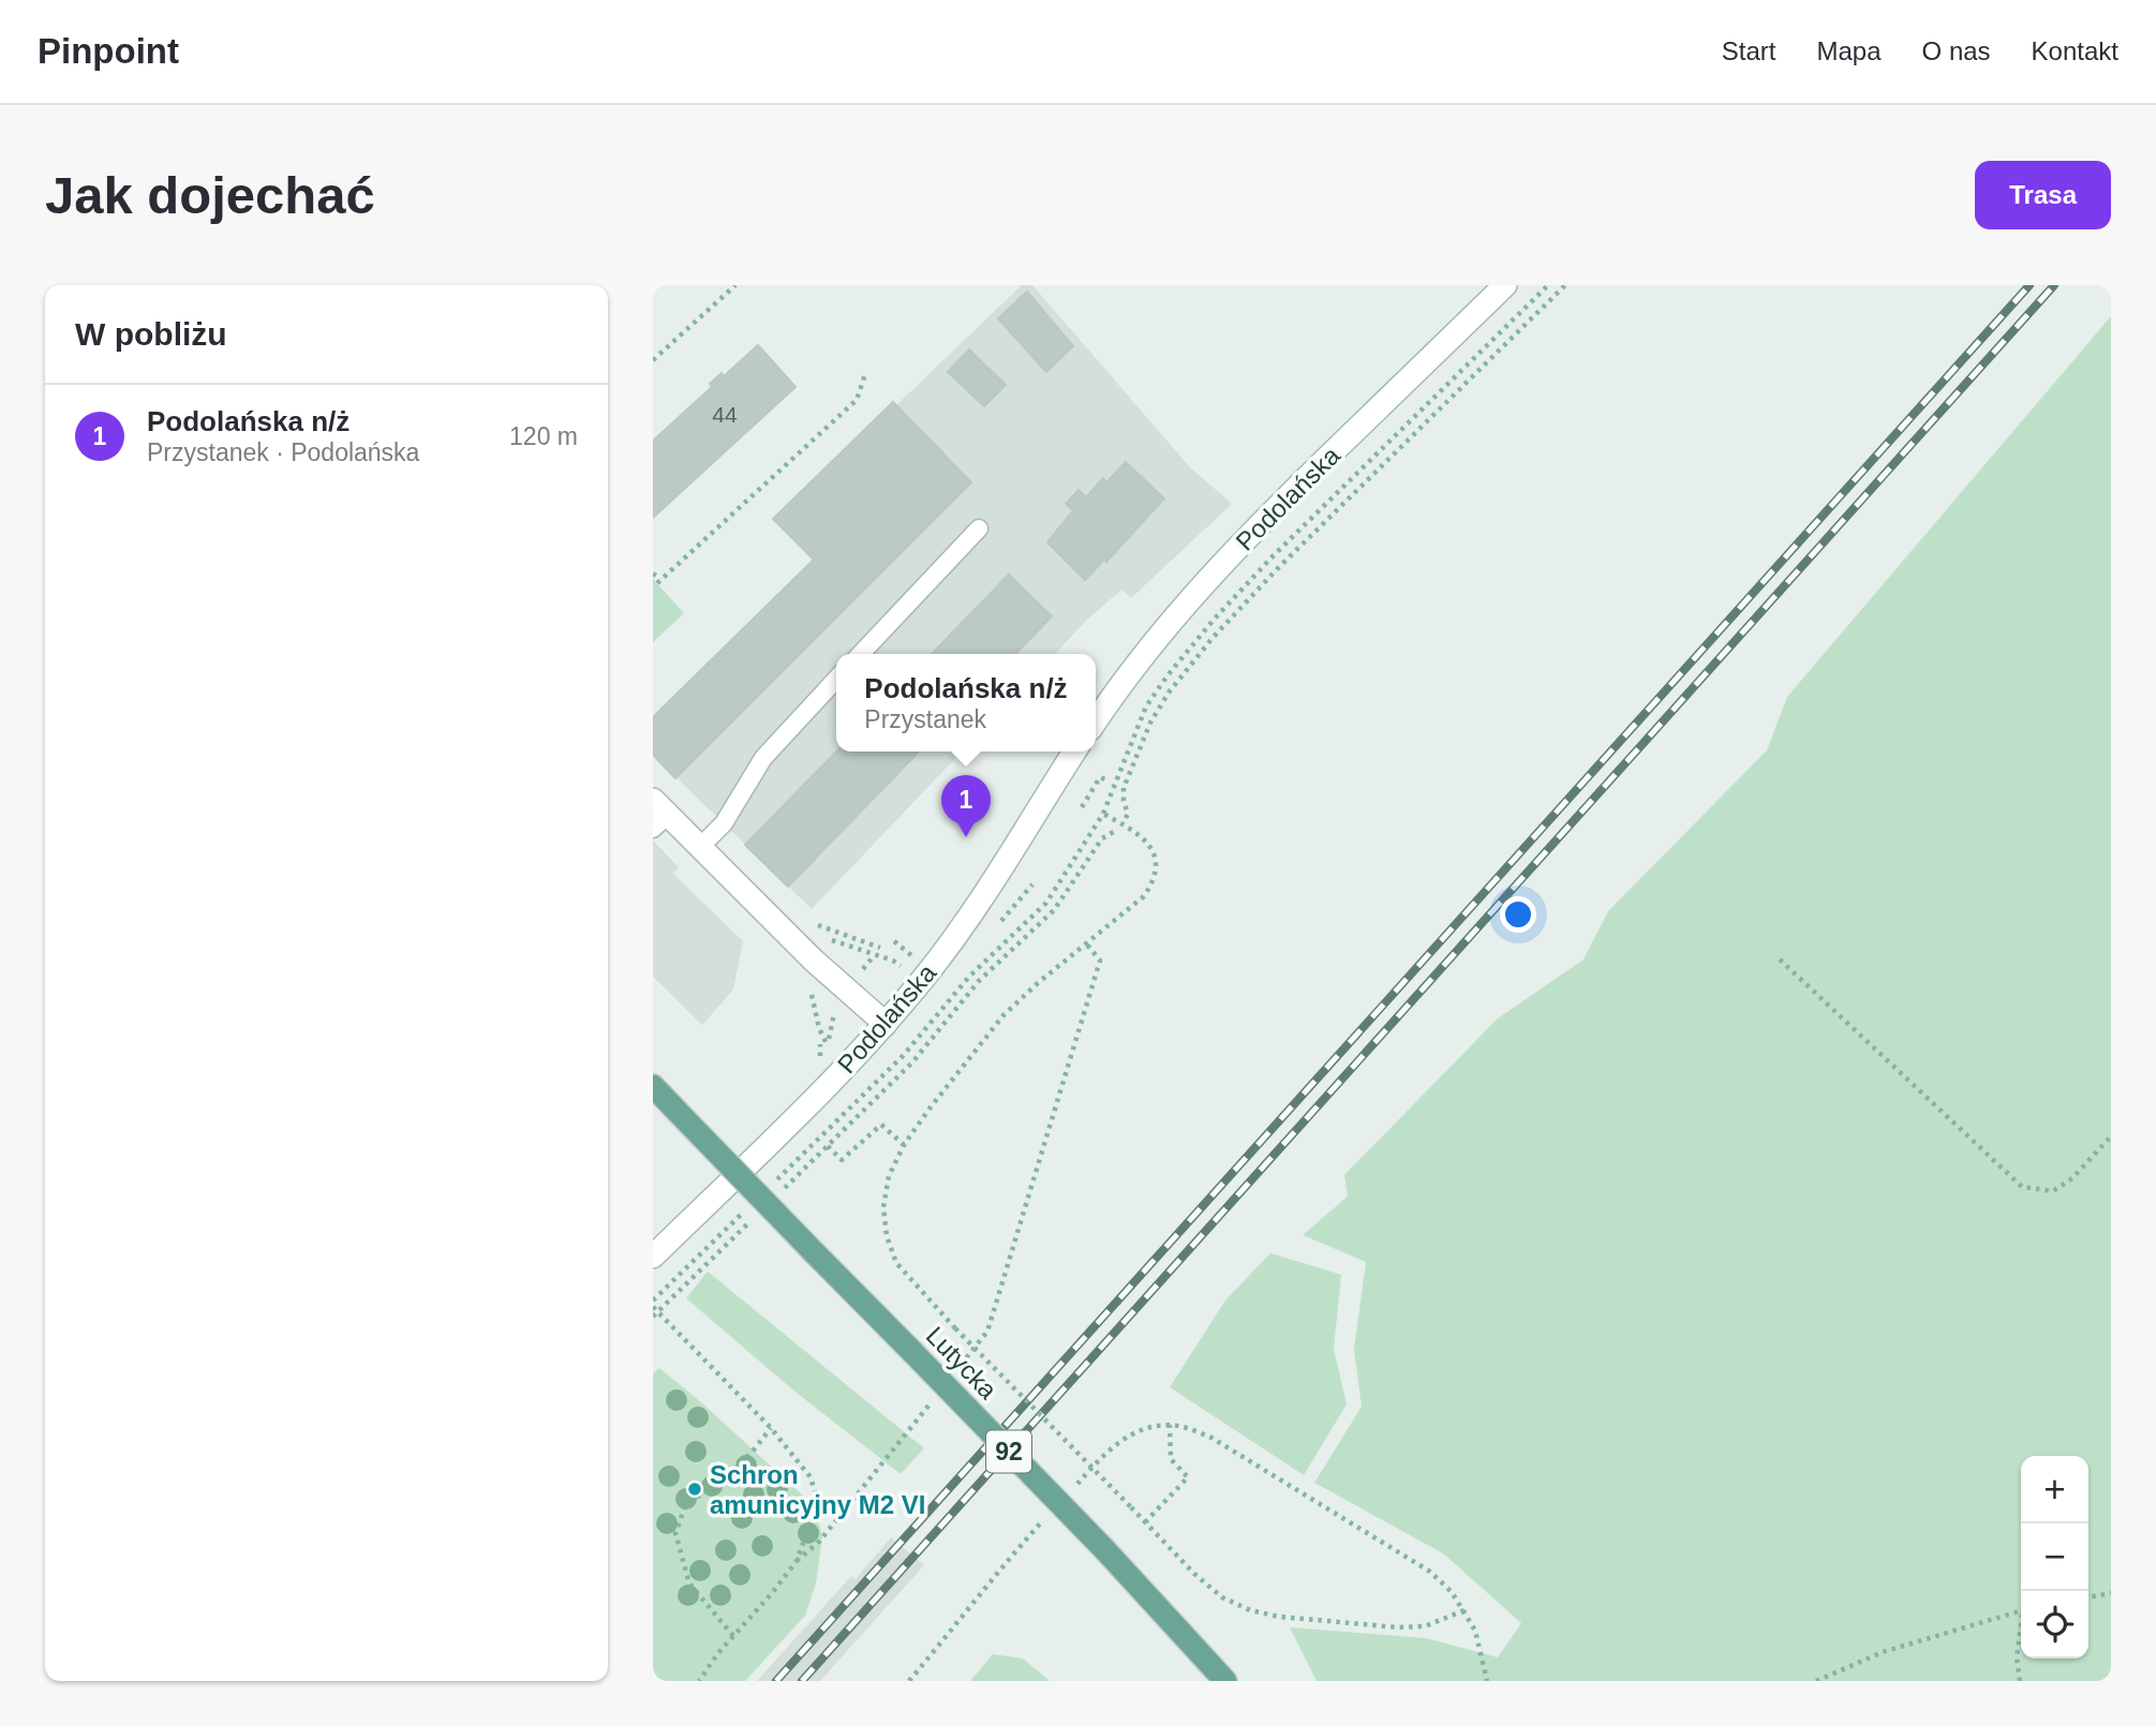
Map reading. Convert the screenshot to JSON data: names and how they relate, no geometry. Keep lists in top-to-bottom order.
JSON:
{
  "streets": {
    "main road": ["Lutycka", "92"],
    "street": ["Podolańska"]
  },
  "places": ["Schron amunicyjny M2 VI"],
  "house_numbers": ["44"],
  "page": {
    "header": "Pinpoint",
    "nav": [
      "Start",
      "Mapa",
      "O nas",
      "Kontakt"
    ],
    "buttons": "Trasa",
    "title": "Jak dojechać",
    "heading": "W pobliżu",
    "list": [
      {
        "mark": "1",
        "name": "Podolańska n/ż",
        "note": "Przystanek · Podolańska",
        "value": "120 m"
      }
    ],
    "popup": ["Podolańska n/ż", "Przystanek"],
    "pins": "1",
    "map_buttons": ["+", "−"]
  }
}
